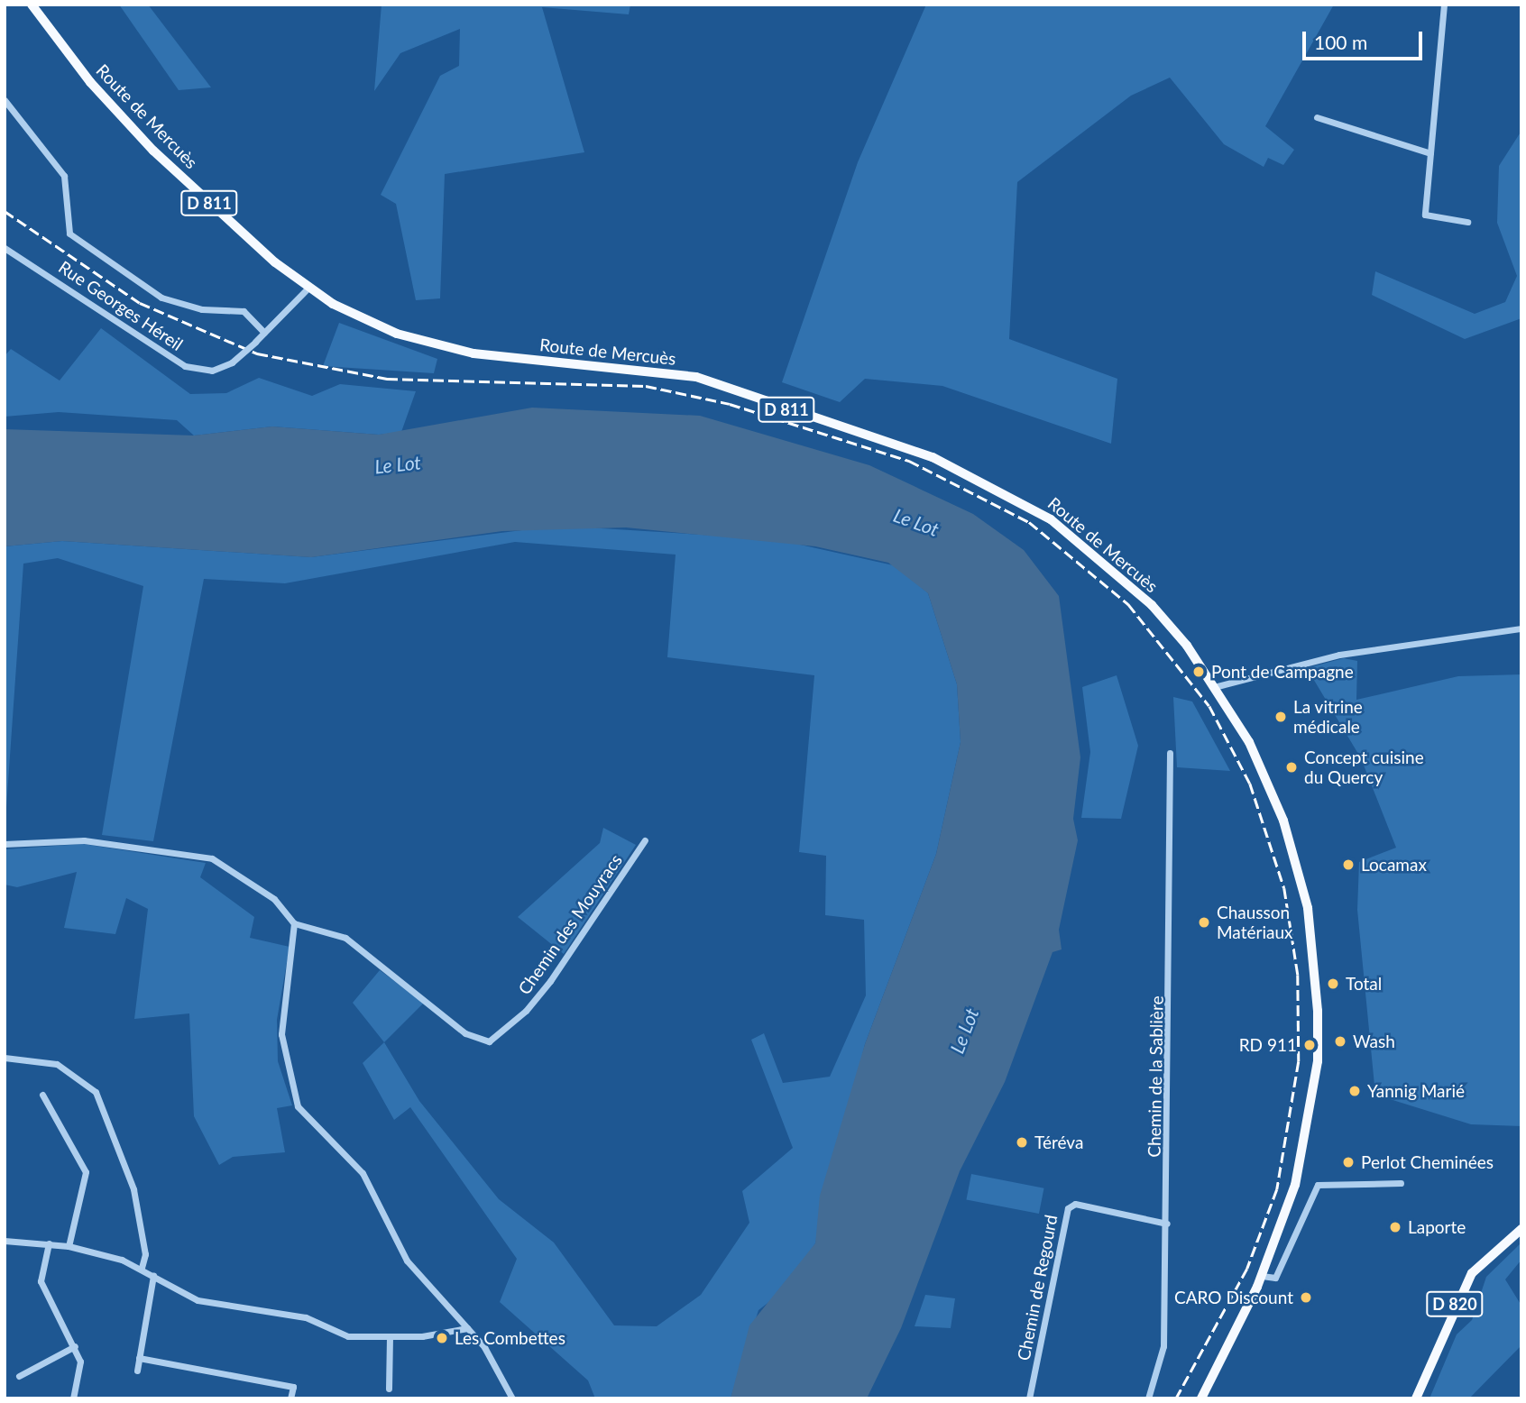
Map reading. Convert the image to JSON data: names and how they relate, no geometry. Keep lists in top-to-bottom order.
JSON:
{
  "streets": {
    "main road": ["Route de Mercuès", "D 811", "D 820"],
    "street": [
      "Rue Georges Héreil",
      "Chemin des Mouyracs",
      "Chemin de la Sablière",
      "Chemin de Regourd"
    ]
  },
  "crossings": [
    ["Route de Mercuès", "D 811"],
    ["Route de Mercuès", "Rue Georges Héreil"],
    ["Chemin de la Sablière", "Chemin de Regourd"]
  ],
  "water": ["Le Lot"],
  "places": [
    "Pont de Campagne",
    "La vitrine médicale",
    "Concept cuisine du Quercy",
    "Locamax",
    "Chausson Matériaux",
    "Total",
    "Wash",
    "RD 911",
    "Yannig Marié",
    "Téréva",
    "Perlot Cheminées",
    "Laporte",
    "CARO Discount",
    "Les Combettes"
  ],
  "scale_bar": "100 m"
}
